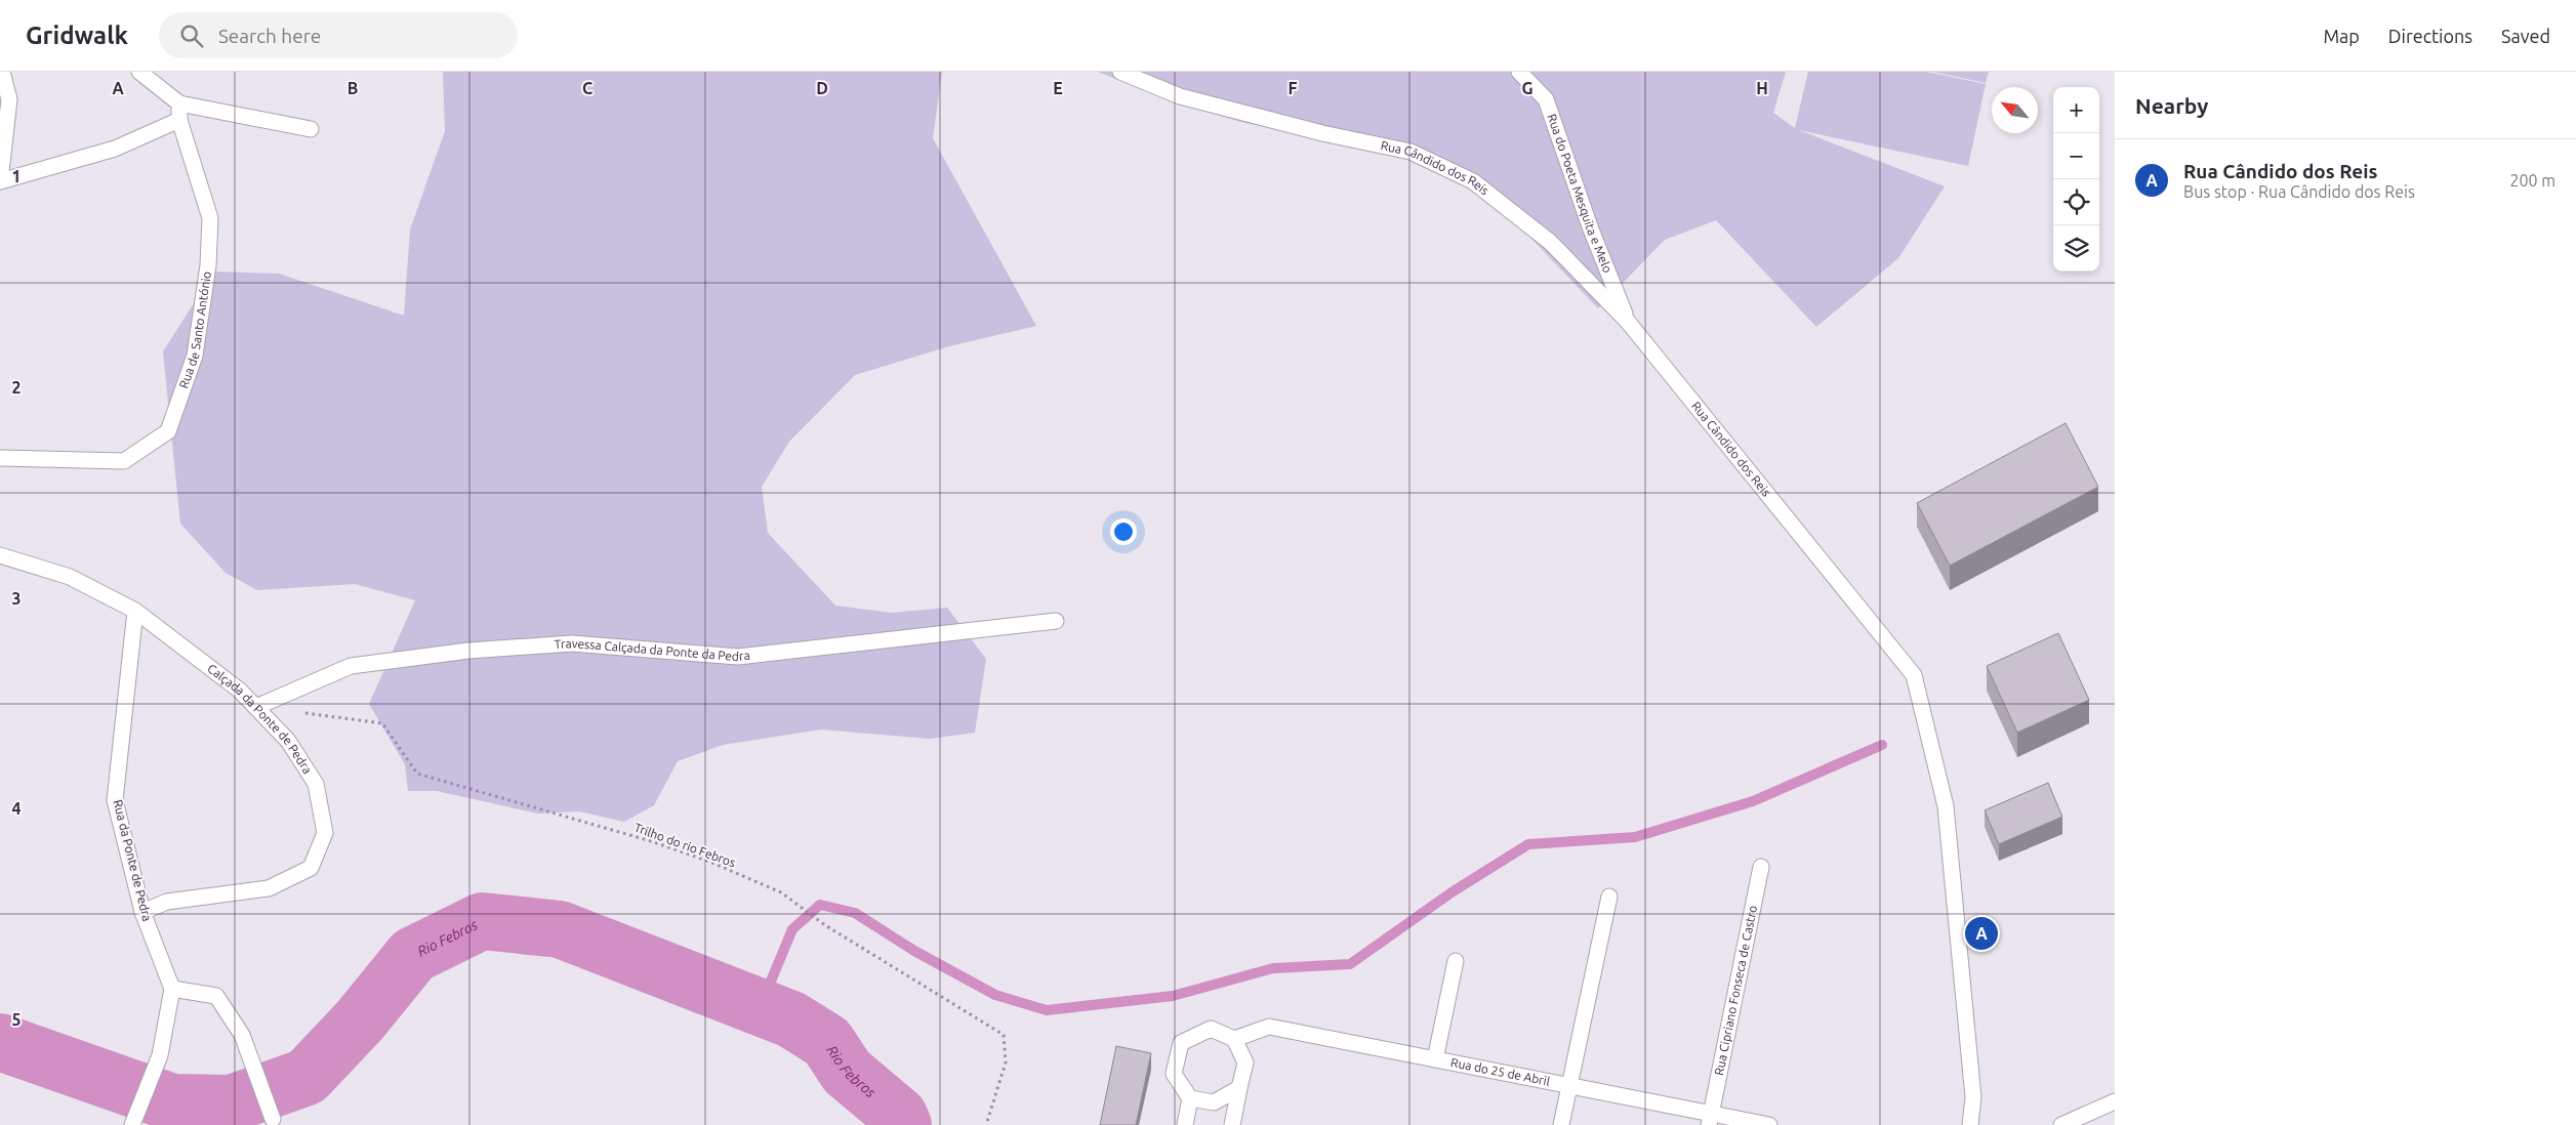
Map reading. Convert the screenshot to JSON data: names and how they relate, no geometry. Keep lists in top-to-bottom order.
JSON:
{
  "streets": {
    "street": [
      "Rua Cândido dos Reis",
      "Rua do Poeta Mesquita e Melo",
      "Rua de Santo António",
      "Travessa Calçada da Ponte da Pedra",
      "Calçada da Ponte de Pedra",
      "Rua da Ponte de Pedra",
      "Rua Cipriano Fonseca de Castro",
      "Rua do 25 de Abril"
    ],
    "path": ["Trilho do rio Febros"]
  },
  "crossings": [
    ["Rua Cândido dos Reis", "Rua do Poeta Mesquita e Melo"],
    ["Travessa Calçada da Ponte da Pedra", "Calçada da Ponte de Pedra"],
    ["Calçada da Ponte de Pedra", "Rua da Ponte de Pedra"],
    ["Rua Cipriano Fonseca de Castro", "Rua do 25 de Abril"]
  ],
  "water": ["Rio Febros"],
  "north": "top left",
  "page": {
    "header": "Gridwalk",
    "search": "Search here",
    "nav": ["Map", "Directions", "Saved"],
    "heading": "Nearby",
    "map_buttons": ["+", "−"],
    "list": [
      {
        "mark": "A",
        "name": "Rua Cândido dos Reis",
        "note": "Bus stop · Rua Cândido dos Reis",
        "value": "200 m"
      }
    ],
    "pins": "A"
  },
  "grid": {
    "columns": [
      "A",
      "B",
      "C",
      "D",
      "E",
      "F",
      "G",
      "H"
    ],
    "rows": [
      "1",
      "2",
      "3",
      "4",
      "5"
    ]
  }
}
